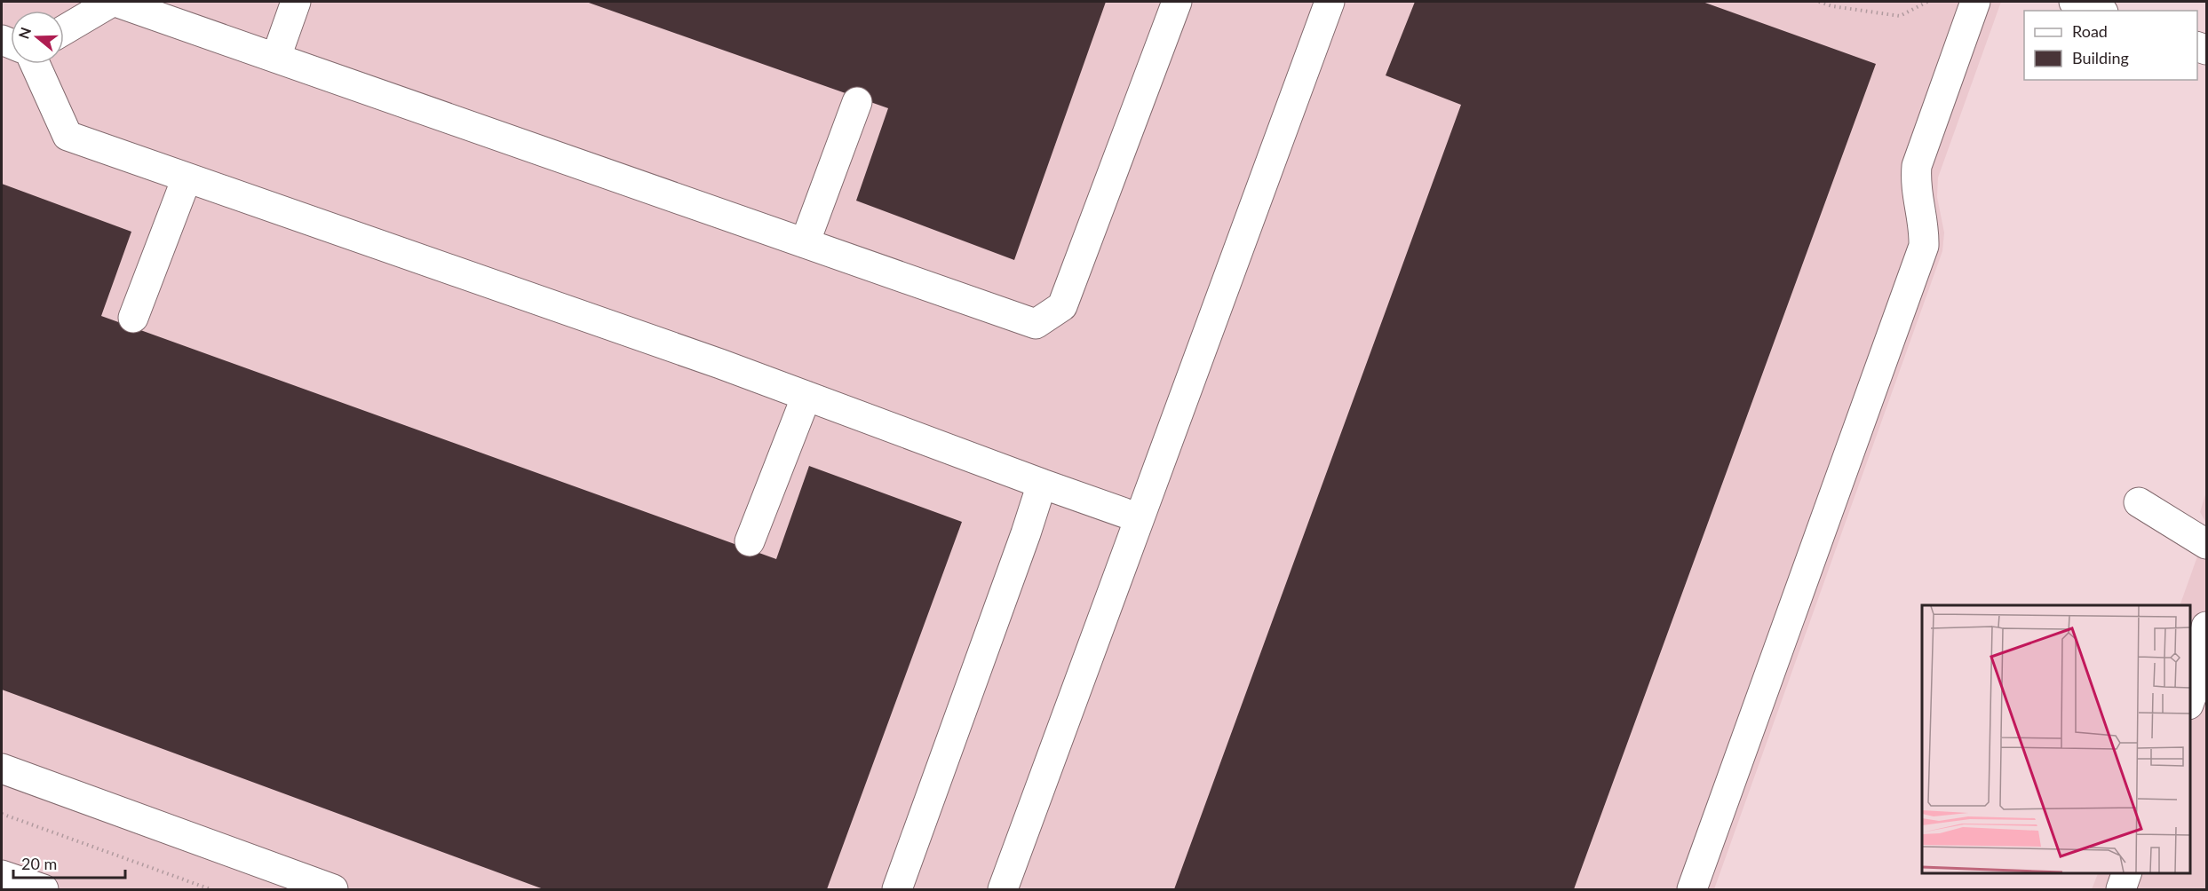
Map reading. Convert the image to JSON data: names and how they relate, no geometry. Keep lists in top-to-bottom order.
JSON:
{
  "legend": ["Road", "Building"],
  "scale_bar": "20 m",
  "north": "left"
}
